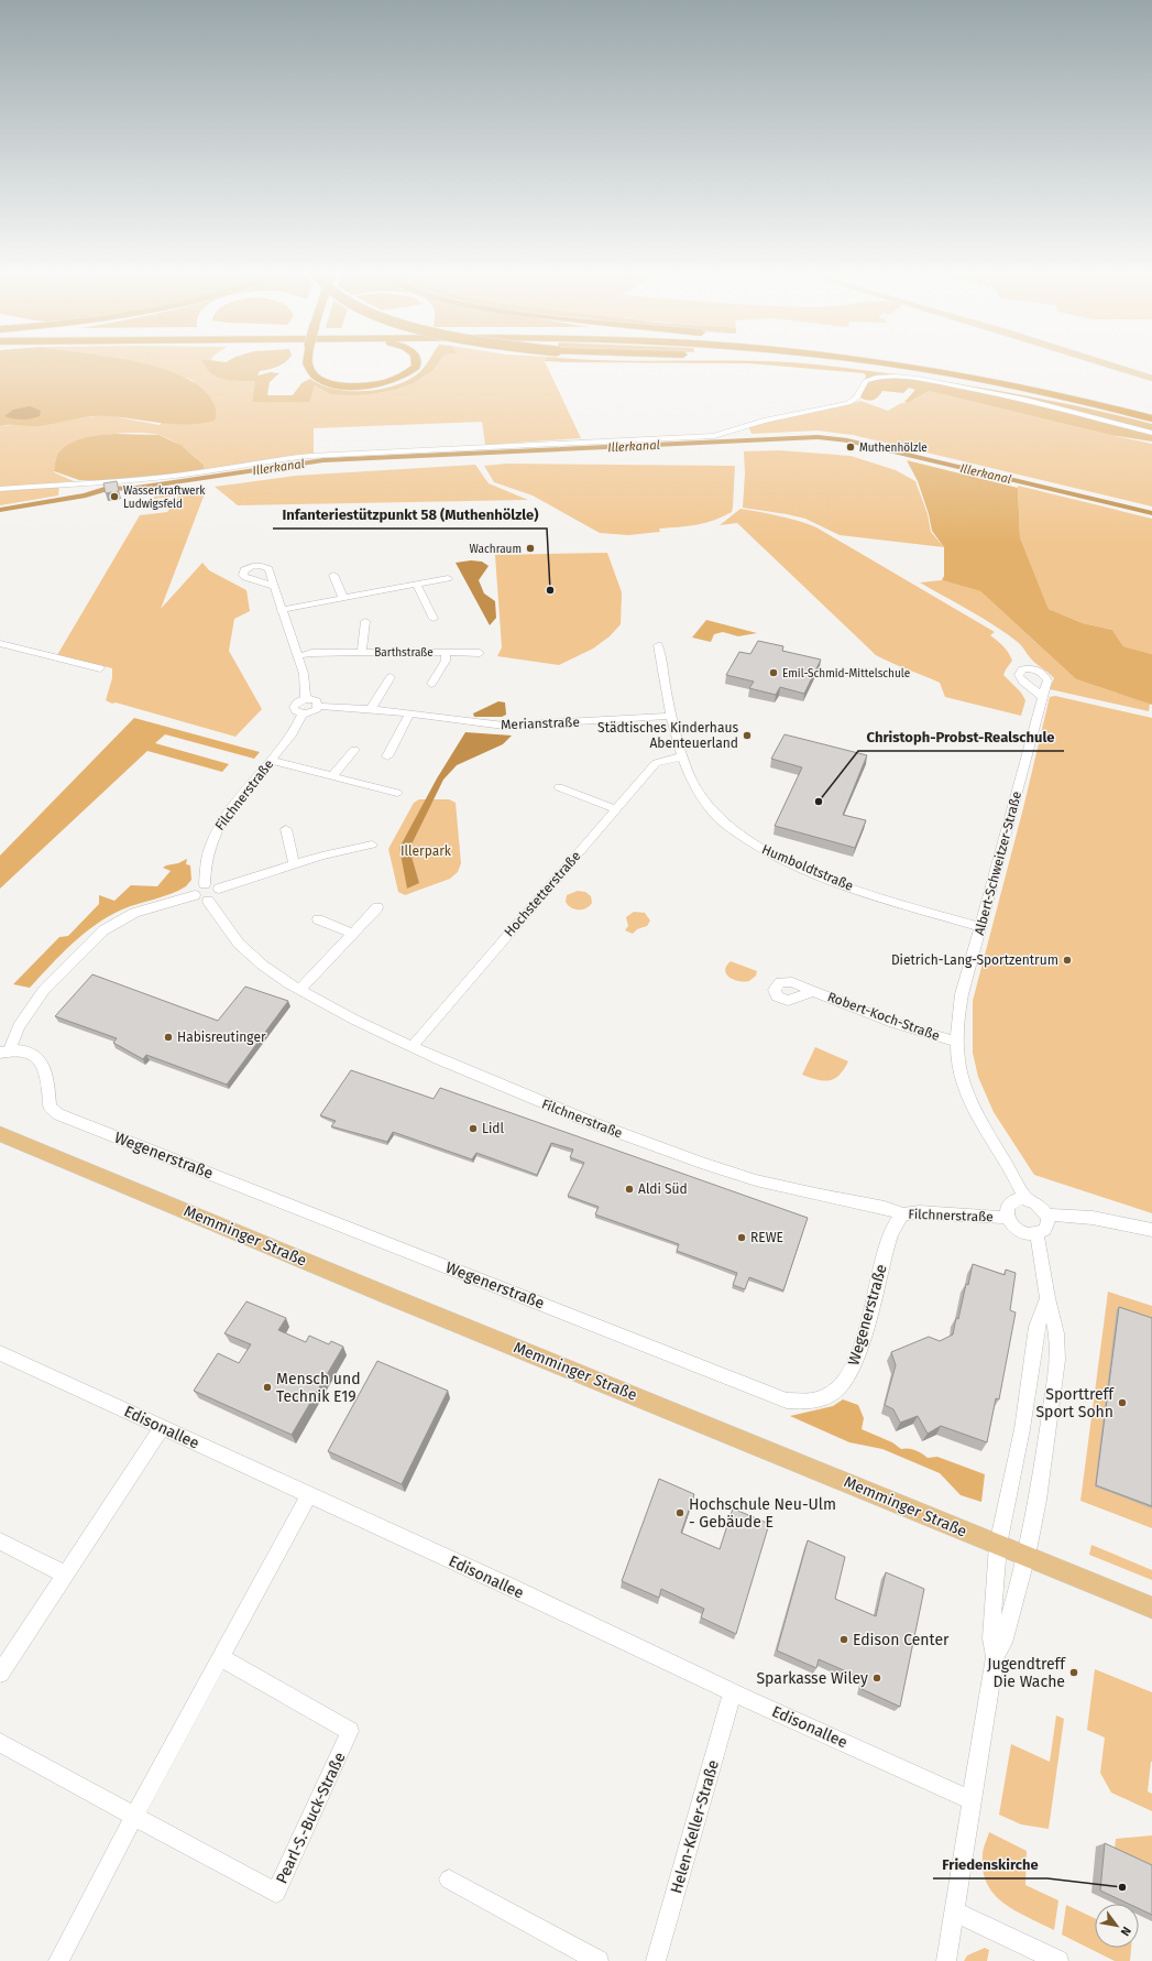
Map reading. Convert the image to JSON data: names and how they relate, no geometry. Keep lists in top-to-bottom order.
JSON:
{
  "streets": {
    "main road": ["Memminger Straße"],
    "street": [
      "Barthstraße",
      "Merianstraße",
      "Filchnerstraße",
      "Albert-Schweitzer-Straße",
      "Humboldtstraße",
      "Hochstetterstraße",
      "Robert-Koch-Straße",
      "Wegenerstraße",
      "Edisonallee",
      "Pearl-S.-Buck-Straße",
      "Helen-Keller-Straße"
    ]
  },
  "crossings": [
    ["Merianstraße", "Humboldtstraße"],
    ["Filchnerstraße", "Albert-Schweitzer-Straße"],
    ["Filchnerstraße", "Hochstetterstraße"],
    ["Filchnerstraße", "Wegenerstraße"],
    ["Albert-Schweitzer-Straße", "Humboldtstraße"],
    ["Albert-Schweitzer-Straße", "Robert-Koch-Straße"],
    ["Humboldtstraße", "Hochstetterstraße"],
    ["Edisonallee", "Helen-Keller-Straße"]
  ],
  "water": ["Illerkanal"],
  "parks": ["Illerpark"],
  "places": [
    "Muthenhölzle",
    "Wasserkraftwerk Ludwigsfeld",
    "Wachraum",
    "Infanteriestützpunkt 58 (Muthenhölzle)",
    "Emil-Schmid-Mittelschule",
    "Städtisches Kinderhaus Abenteuerland",
    "Christoph-Probst-Realschule",
    "Dietrich-Lang-Sportzentrum",
    "Habisreutinger",
    "Lidl",
    "Aldi Süd",
    "REWE",
    "Mensch und Technik E19",
    "Sporttreff Sport Sohn",
    "Hochschule Neu-Ulm - Gebäude E",
    "Edison Center",
    "Jugendtreff Die Wache",
    "Sparkasse Wiley",
    "Friedenskirche"
  ],
  "north": "bottom right"
}
